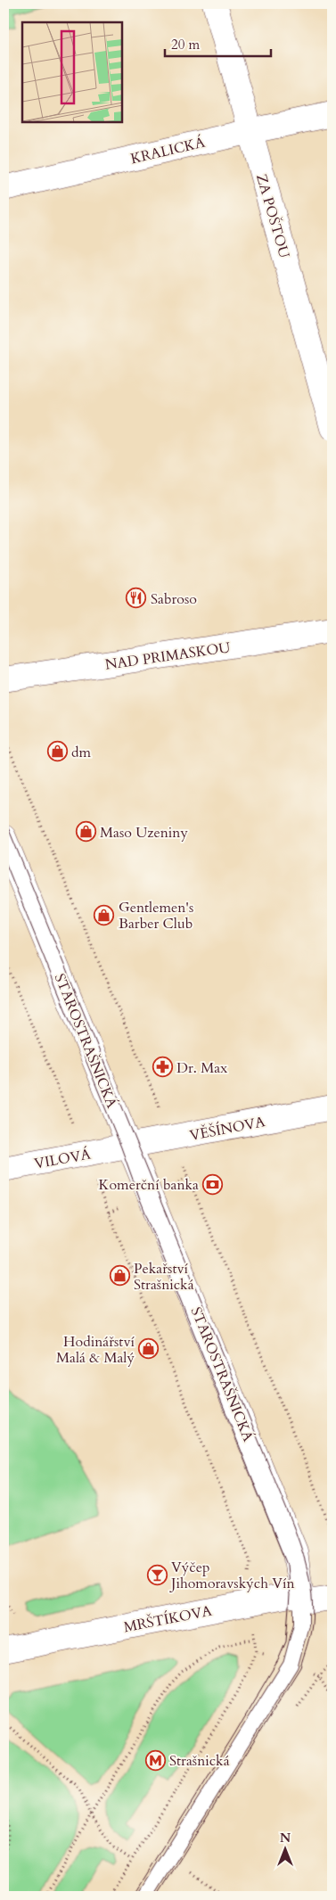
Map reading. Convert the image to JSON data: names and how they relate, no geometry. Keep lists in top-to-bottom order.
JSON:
{
  "streets": {
    "street": [
      "KRALICKÁ",
      "ZA POŠTOU",
      "NAD PRIMASKOU",
      "STAROSTRAŠNICKÁ",
      "VĚŠÍNOVA",
      "VILOVÁ",
      "MRŠTÍKOVA"
    ]
  },
  "crossings": [
    ["KRALICKÁ", "ZA POŠTOU"],
    ["STAROSTRAŠNICKÁ", "VĚŠÍNOVA"],
    ["STAROSTRAŠNICKÁ", "VILOVÁ"],
    ["STAROSTRAŠNICKÁ", "MRŠTÍKOVA"],
    ["VĚŠÍNOVA", "VILOVÁ"]
  ],
  "places": {
    "restaurant": ["Sabroso"],
    "shop": [
      "dm",
      "Maso Uzeniny",
      "Gentlemen's Barber Club",
      "Pekařství Strašnická",
      "Hodinářství Malá & Malý"
    ],
    "pharmacy": ["Dr. Max"],
    "bank": ["Komerční banka"],
    "bar": ["Výčep Jihomoravských Vín"],
    "metro station": ["Strašnická"]
  },
  "scale_bar": "20 m",
  "north": "top"
}
